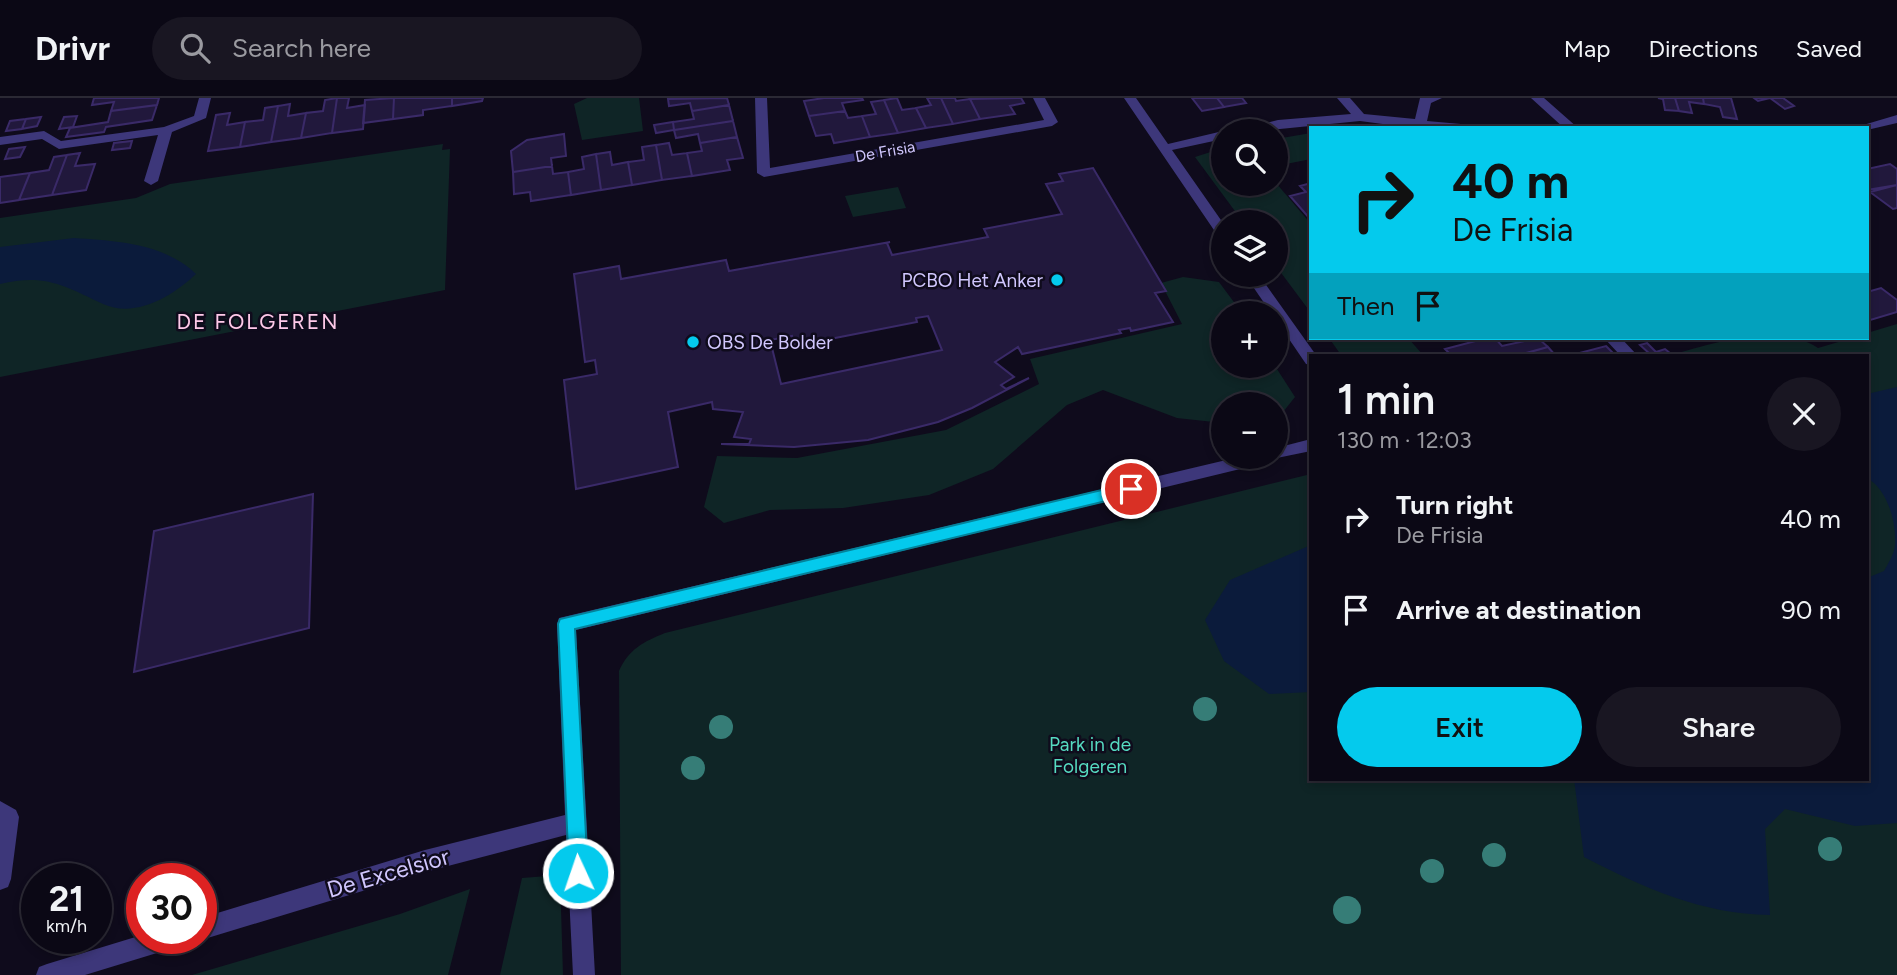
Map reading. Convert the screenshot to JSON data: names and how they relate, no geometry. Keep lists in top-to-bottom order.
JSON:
{
  "streets": {
    "street": ["De Frisia", "De Excelsior"]
  },
  "districts": ["DE FOLGEREN"],
  "parks": ["Park in de Folgeren"],
  "places": ["PCBO Het Anker", "OBS De Bolder"],
  "page": {
    "header": "Drivr",
    "search": "Search here",
    "nav": ["Map", "Directions", "Saved"],
    "map_buttons": ["+", "−"],
    "turn": ["40 m", "De Frisia"],
    "then": "Then",
    "heading": ["1 min", "130 m · 12:03"],
    "list": [
      {
        "name": "Turn right",
        "note": "De Frisia",
        "value": "40 m"
      },
      {
        "name": "Arrive at destination",
        "value": "90 m"
      }
    ],
    "buttons": ["Exit", "Share"],
    "speed": "21 km/h",
    "limit": "30"
  }
}
